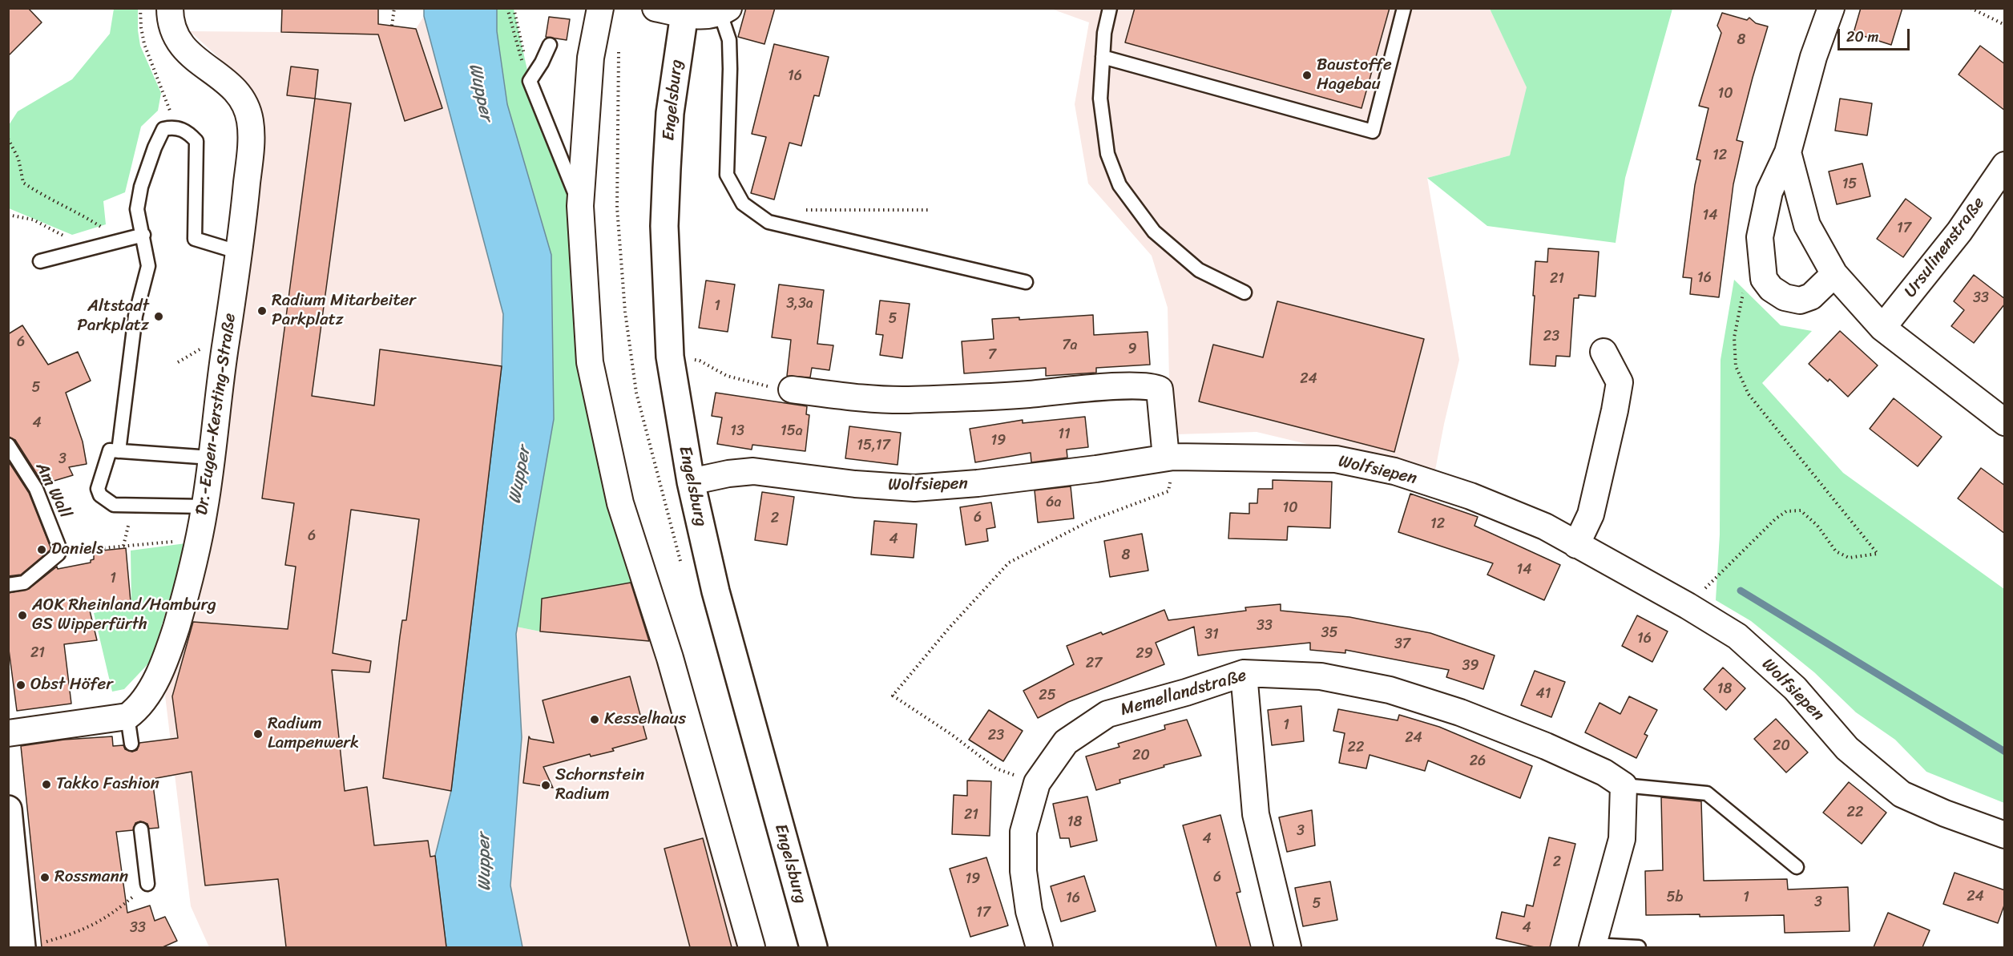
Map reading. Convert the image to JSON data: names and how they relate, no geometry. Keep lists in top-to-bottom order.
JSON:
{
  "streets": {
    "main road": ["Engelsburg"],
    "street": [
      "Ursulinenstraße",
      "Dr.-Eugen-Kersting-Straße",
      "Wolfsiepen",
      "Memellandstraße"
    ],
    "lane": ["Am Wall"]
  },
  "crossings": [
    ["Engelsburg", "Wolfsiepen"]
  ],
  "water": ["Wupper"],
  "places": [
    "Baustoffe Hagebau",
    "Radium Mitarbeiter Parkplatz",
    "Altstadt Parkplatz",
    "Daniels",
    "AOK Rheinland/Hamburg GS Wipperfürth",
    "Obst Höfer",
    "Kesselhaus",
    "Radium Lampenwerk",
    "Takko Fashion",
    "Schornstein Radium",
    "Rossmann"
  ],
  "house_numbers": [
    "8",
    "16",
    "10",
    "12",
    "15",
    "14",
    "17",
    "16",
    "21",
    "33",
    "3,3a",
    "1",
    "5",
    "23",
    "6",
    "7a",
    "9",
    "7",
    "24",
    "5",
    "4",
    "13",
    "15a",
    "11",
    "19",
    "15,17",
    "3",
    "6a",
    "10",
    "6",
    "2",
    "12",
    "6",
    "4",
    "8",
    "14",
    "1",
    "33",
    "35",
    "31",
    "16",
    "37",
    "21",
    "29",
    "27",
    "39",
    "18",
    "41",
    "25",
    "1",
    "23",
    "24",
    "20",
    "22",
    "20",
    "26",
    "22",
    "21",
    "18",
    "3",
    "4",
    "2",
    "6",
    "19",
    "24",
    "5b",
    "1",
    "16",
    "3",
    "5",
    "17",
    "33",
    "4"
  ],
  "scale_bar": "20 m"
}
